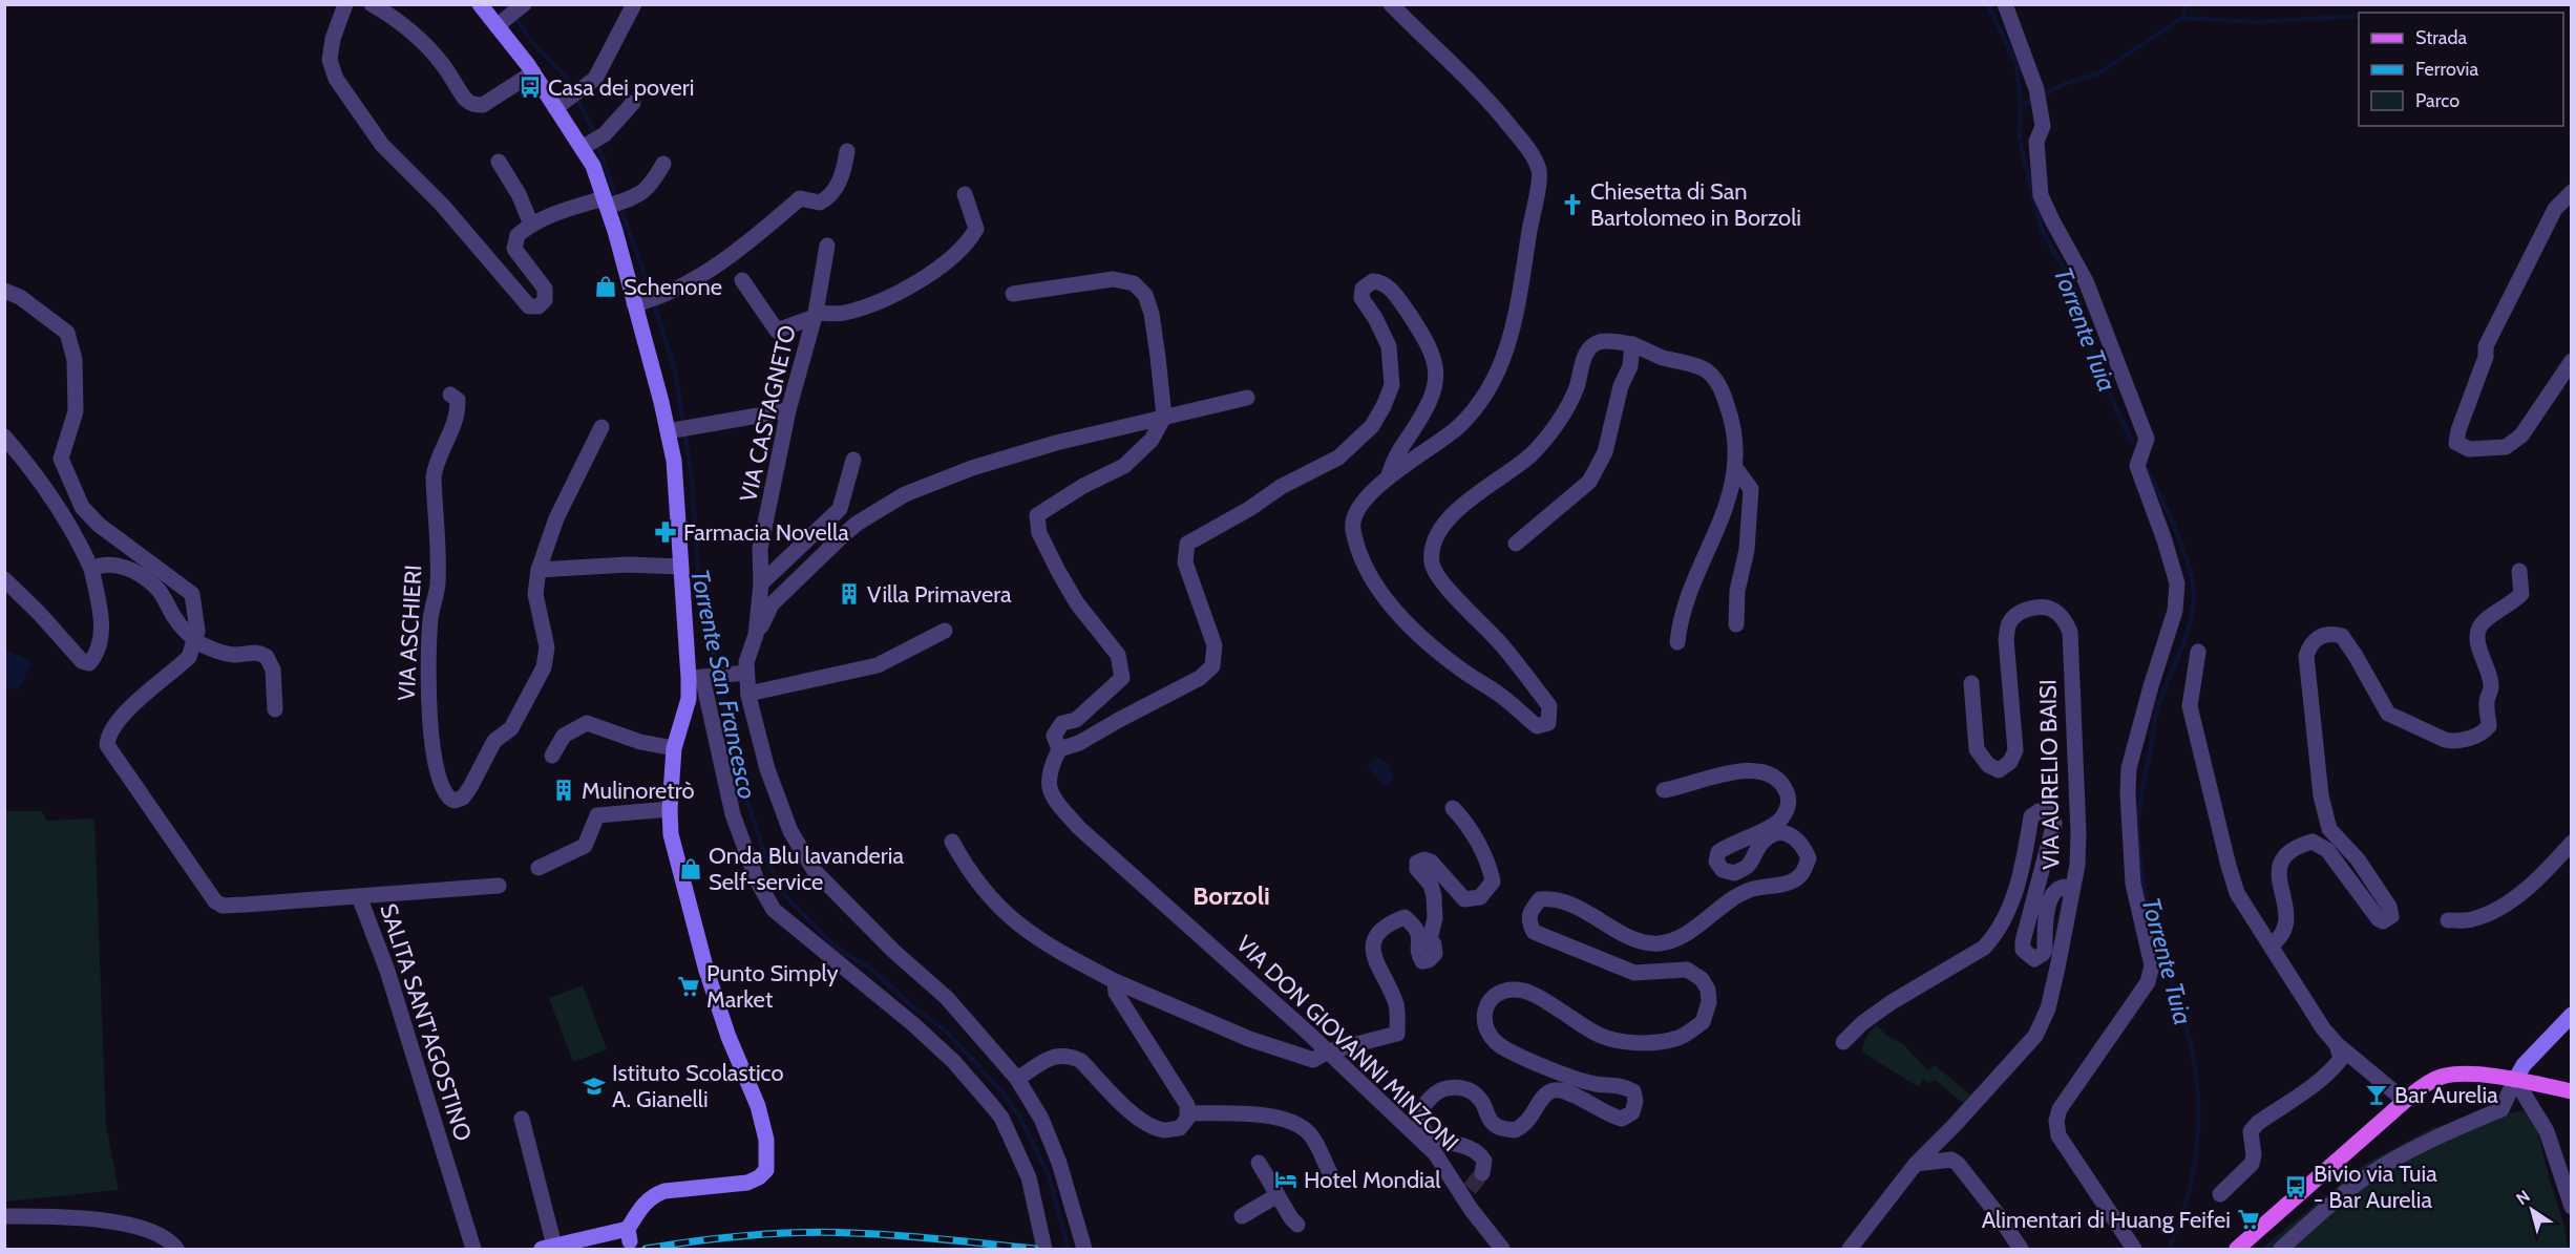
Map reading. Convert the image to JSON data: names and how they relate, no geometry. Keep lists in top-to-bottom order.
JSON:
{
  "streets": {
    "street": [
      "VIA CASTAGNETO",
      "VIA ASCHIERI",
      "VIA AURELIO BAISI",
      "SALITA SANT'AGOSTINO",
      "VIA DON GIOVANNI MINZONI"
    ]
  },
  "districts": ["Borzoli"],
  "water": ["Torrente Tuia", "Torrente San Francesco"],
  "places": {
    "bus stop": ["Casa dei poveri", "Bivio via Tuia - Bar Aurelia"],
    "church": ["Chiesetta di San Bartolomeo in Borzoli"],
    "shop": ["Schenone", "Onda Blu lavanderia Self-service"],
    "pharmacy": ["Farmacia Novella"],
    "building": ["Villa Primavera", "Mulinoretrò"],
    "supermarket": ["Punto Simply Market", "Alimentari di Huang Feifei"],
    "school or university": ["Istituto Scolastico A. Gianelli"],
    "bar": ["Bar Aurelia"],
    "hotel": ["Hotel Mondial"]
  },
  "legend": ["Strada", "Ferrovia", "Parco"],
  "north": "top left"
}
